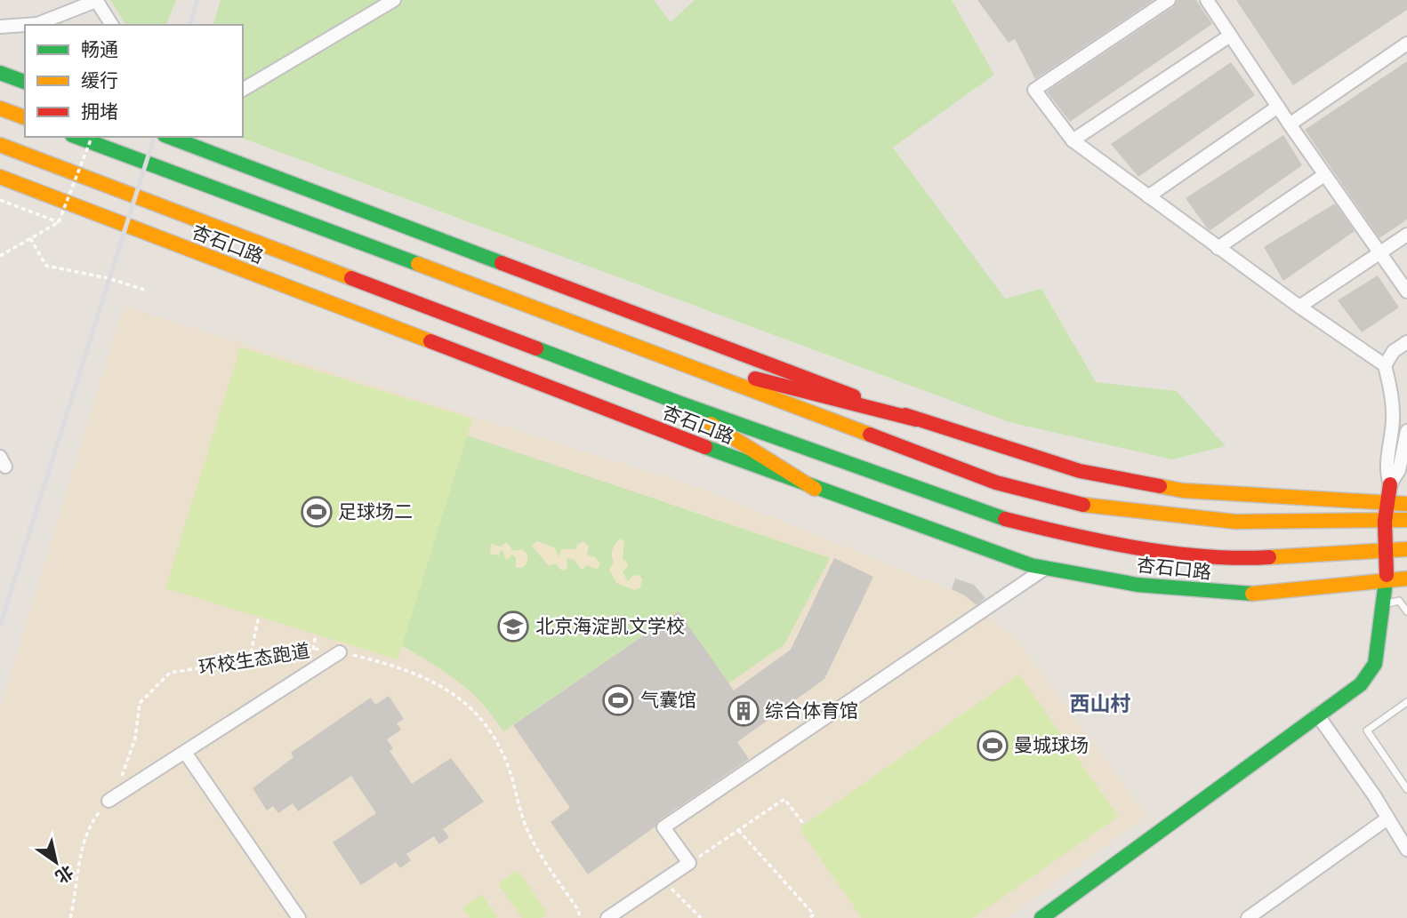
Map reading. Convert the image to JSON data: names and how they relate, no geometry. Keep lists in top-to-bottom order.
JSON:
{
  "streets": {
    "street": ["杏石口路"],
    "path": ["环校生态跑道"]
  },
  "districts": ["西山村"],
  "places": {
    "sports": ["足球场二", "气囊馆", "曼城球场"],
    "school or university": ["北京海淀凯文学校"],
    "building": ["综合体育馆"]
  },
  "legend": ["畅通", "缓行", "拥堵"],
  "north": "bottom right"
}
